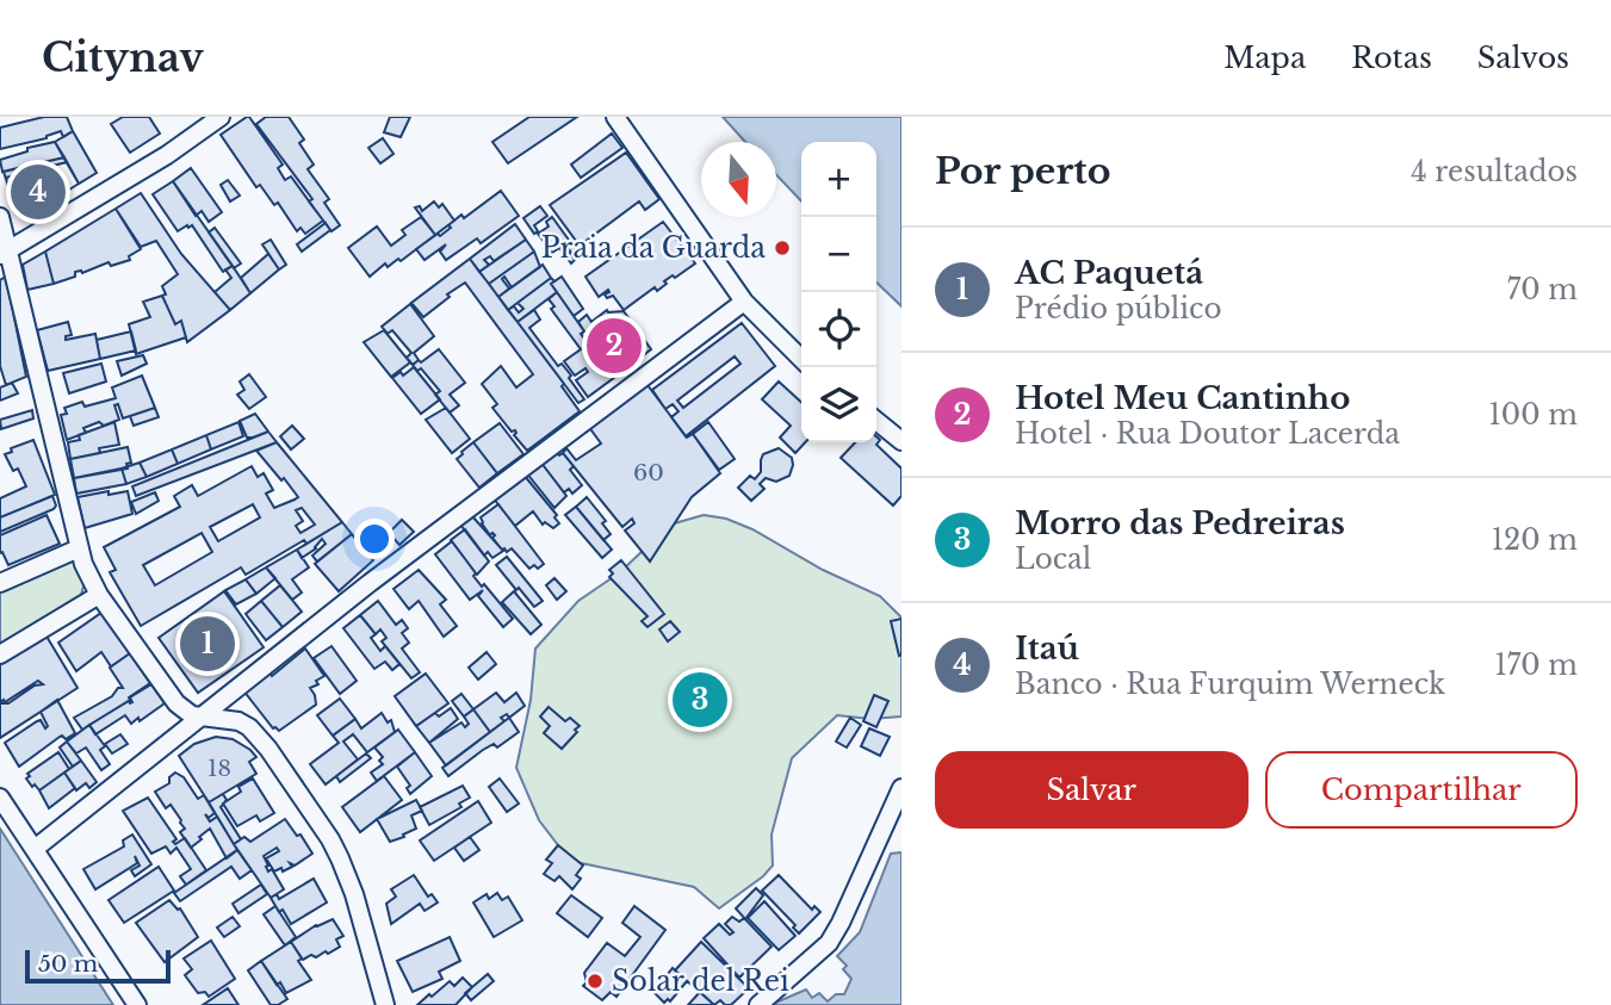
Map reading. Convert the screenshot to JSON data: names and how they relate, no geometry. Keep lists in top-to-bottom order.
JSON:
{
  "places": ["Praia da Guarda", "Solar del Rei"],
  "house_numbers": ["60", "18"],
  "scale_bar": "50 m",
  "north": "bottom",
  "page": {
    "header": "Citynav",
    "nav": ["Mapa", "Rotas", "Salvos"],
    "heading": ["Por perto", "4 resultados"],
    "map_buttons": ["+", "−"],
    "pins": [
      "4",
      "2",
      "1",
      "3"
    ],
    "list": [
      {
        "mark": "1",
        "name": "AC Paquetá",
        "note": "Prédio público",
        "value": "70 m"
      },
      {
        "mark": "2",
        "name": "Hotel Meu Cantinho",
        "note": "Hotel · Rua Doutor Lacerda",
        "value": "100 m"
      },
      {
        "mark": "3",
        "name": "Morro das Pedreiras",
        "note": "Local",
        "value": "120 m"
      },
      {
        "mark": "4",
        "name": "Itaú",
        "note": "Banco · Rua Furquim Werneck",
        "value": "170 m"
      }
    ],
    "buttons": ["Salvar", "Compartilhar"],
    "scale": "50 m"
  }
}
